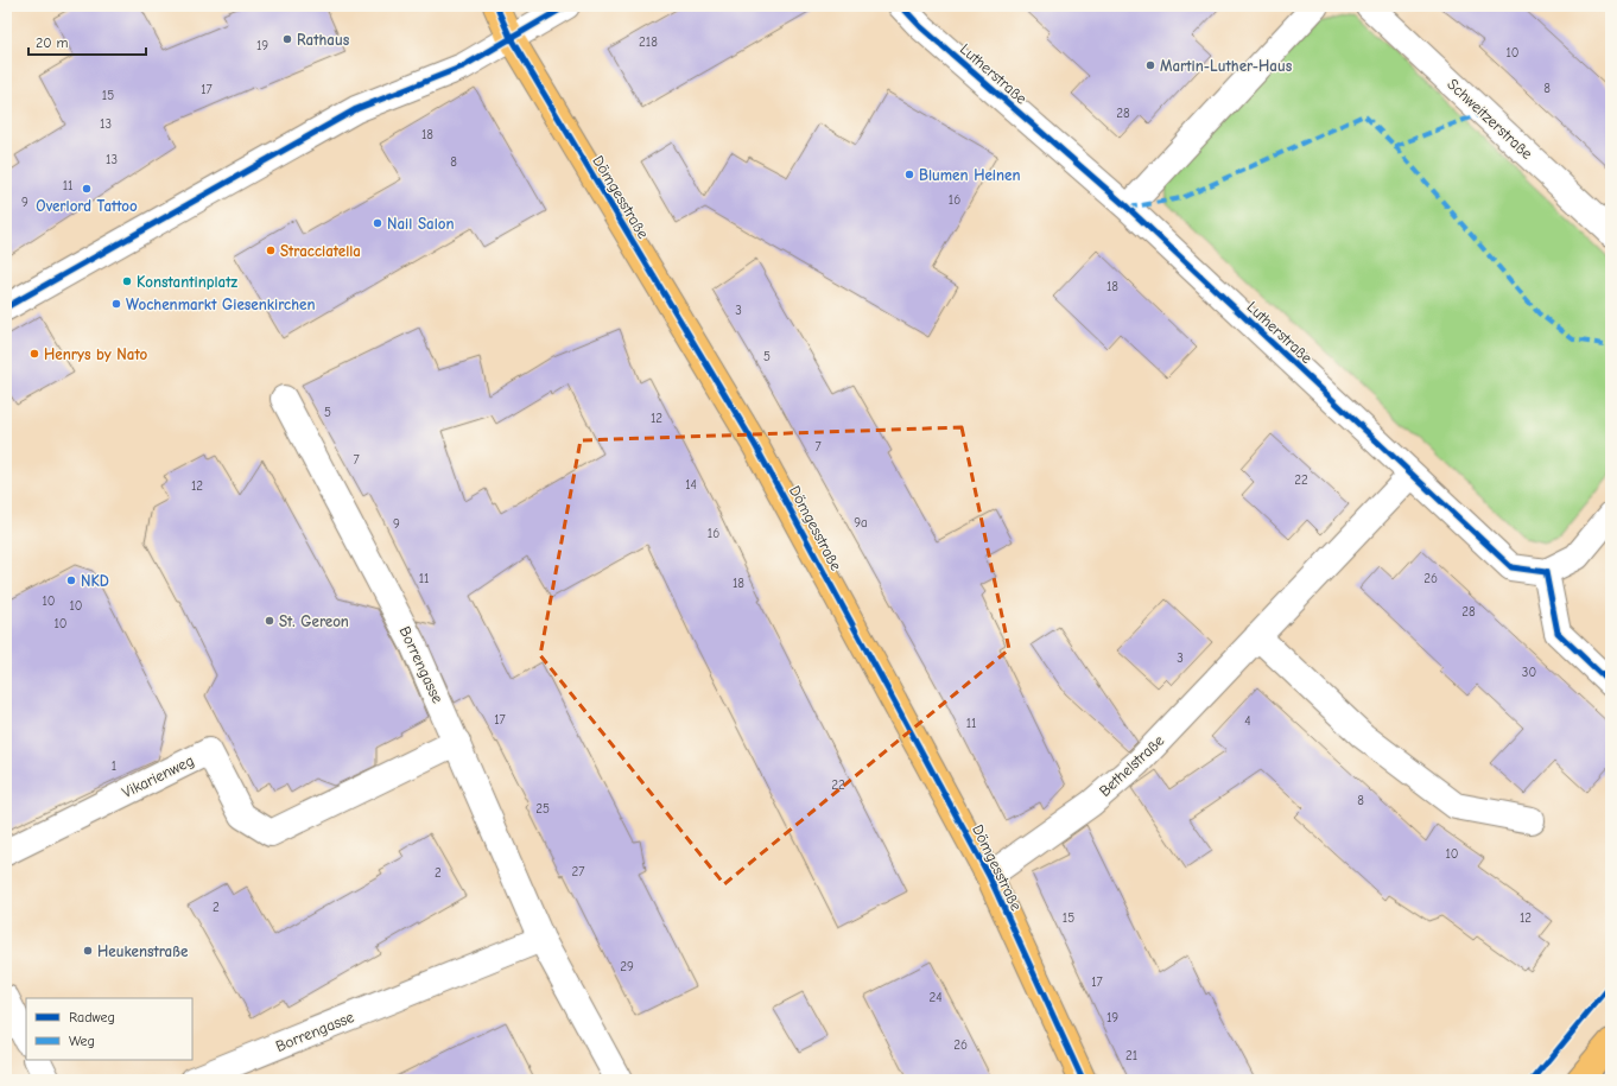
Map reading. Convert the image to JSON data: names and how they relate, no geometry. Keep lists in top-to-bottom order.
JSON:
{
  "streets": {
    "main road": ["Dömgesstraße"],
    "street": [
      "Lutherstraße",
      "Schweitzerstraße",
      "Borrengasse",
      "Bethelstraße",
      "Vikarienweg"
    ]
  },
  "crossings": [
    ["Lutherstraße", "Bethelstraße"],
    ["Dömgesstraße", "Bethelstraße"],
    ["Borrengasse", "Vikarienweg"]
  ],
  "places": [
    "Rathaus",
    "Martin-Luther-Haus",
    "Blumen Heinen",
    "Overlord Tattoo",
    "Nail Salon",
    "Stracciatella",
    "Konstantinplatz",
    "Wochenmarkt Giesenkirchen",
    "Henrys by Nato",
    "NKD",
    "St. Gereon",
    "Heukenstraße"
  ],
  "house_numbers": [
    "218",
    "19",
    "10",
    "8",
    "17",
    "15",
    "28",
    "13",
    "18",
    "13",
    "8",
    "11",
    "16",
    "9",
    "18",
    "3",
    "5",
    "5",
    "12",
    "7",
    "7",
    "22",
    "14",
    "12",
    "9a",
    "9",
    "16",
    "11",
    "26",
    "18",
    "10",
    "10",
    "28",
    "10",
    "3",
    "30",
    "17",
    "4",
    "11",
    "1",
    "22",
    "8",
    "25",
    "10",
    "27",
    "2",
    "2",
    "15",
    "12",
    "29",
    "17",
    "24",
    "19",
    "26",
    "21"
  ],
  "legend": ["Radweg", "Weg"],
  "scale_bar": "20 m"
}
